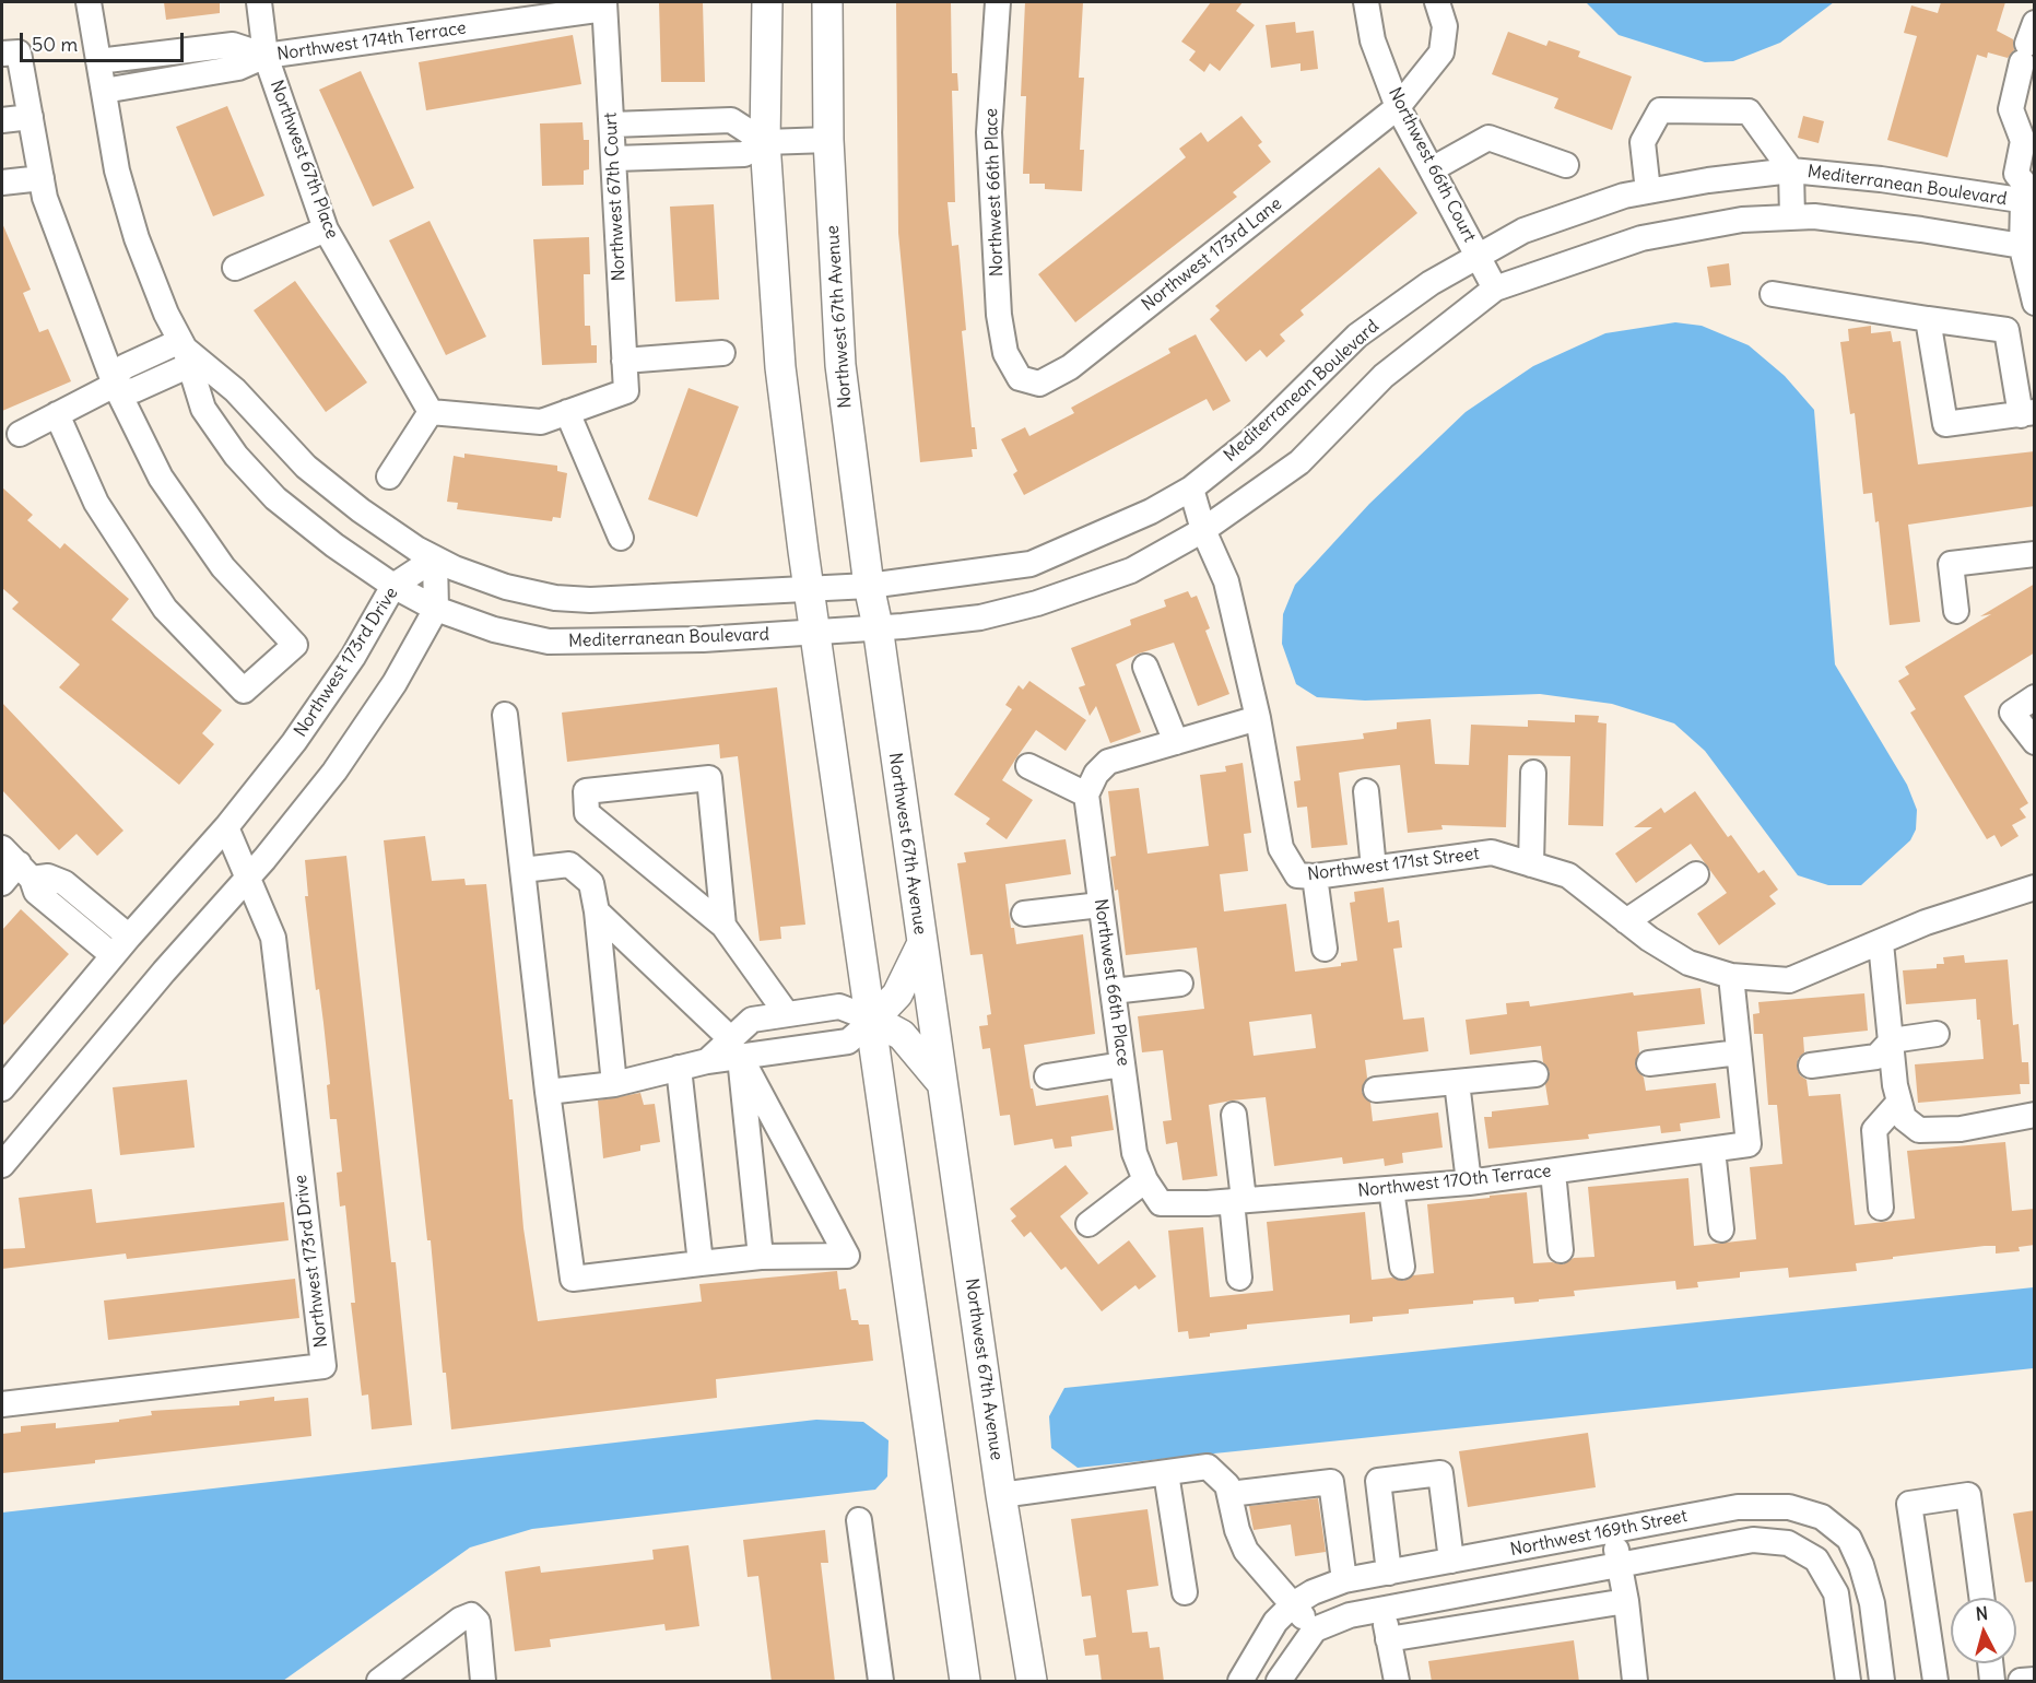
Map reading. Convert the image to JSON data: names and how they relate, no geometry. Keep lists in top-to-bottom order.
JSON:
{
  "streets": {
    "main road": ["Northwest 67th Avenue"],
    "street": [
      "Northwest 174th Terrace",
      "Northwest 67th Place",
      "Northwest 66th Court",
      "Mediterranean Boulevard",
      "Northwest 66th Place",
      "Northwest 67th Court",
      "Northwest 173rd Lane",
      "Northwest 173rd Drive",
      "Northwest 171st Street",
      "Northwest 17Oth Terrace",
      "Northwest 169th Street"
    ]
  },
  "crossings": [
    ["Northwest 174th Terrace", "Northwest 67th Place"],
    ["Northwest 174th Terrace", "Northwest 67th Court"],
    ["Northwest 66th Court", "Mediterranean Boulevard"],
    ["Northwest 66th Court", "Northwest 173rd Lane"],
    ["Mediterranean Boulevard", "Northwest 67th Avenue"],
    ["Mediterranean Boulevard", "Northwest 173rd Drive"],
    ["Northwest 66th Place", "Northwest 173rd Lane"],
    ["Northwest 66th Place", "Northwest 17Oth Terrace"]
  ],
  "scale_bar": "50 m",
  "north": "top"
}
